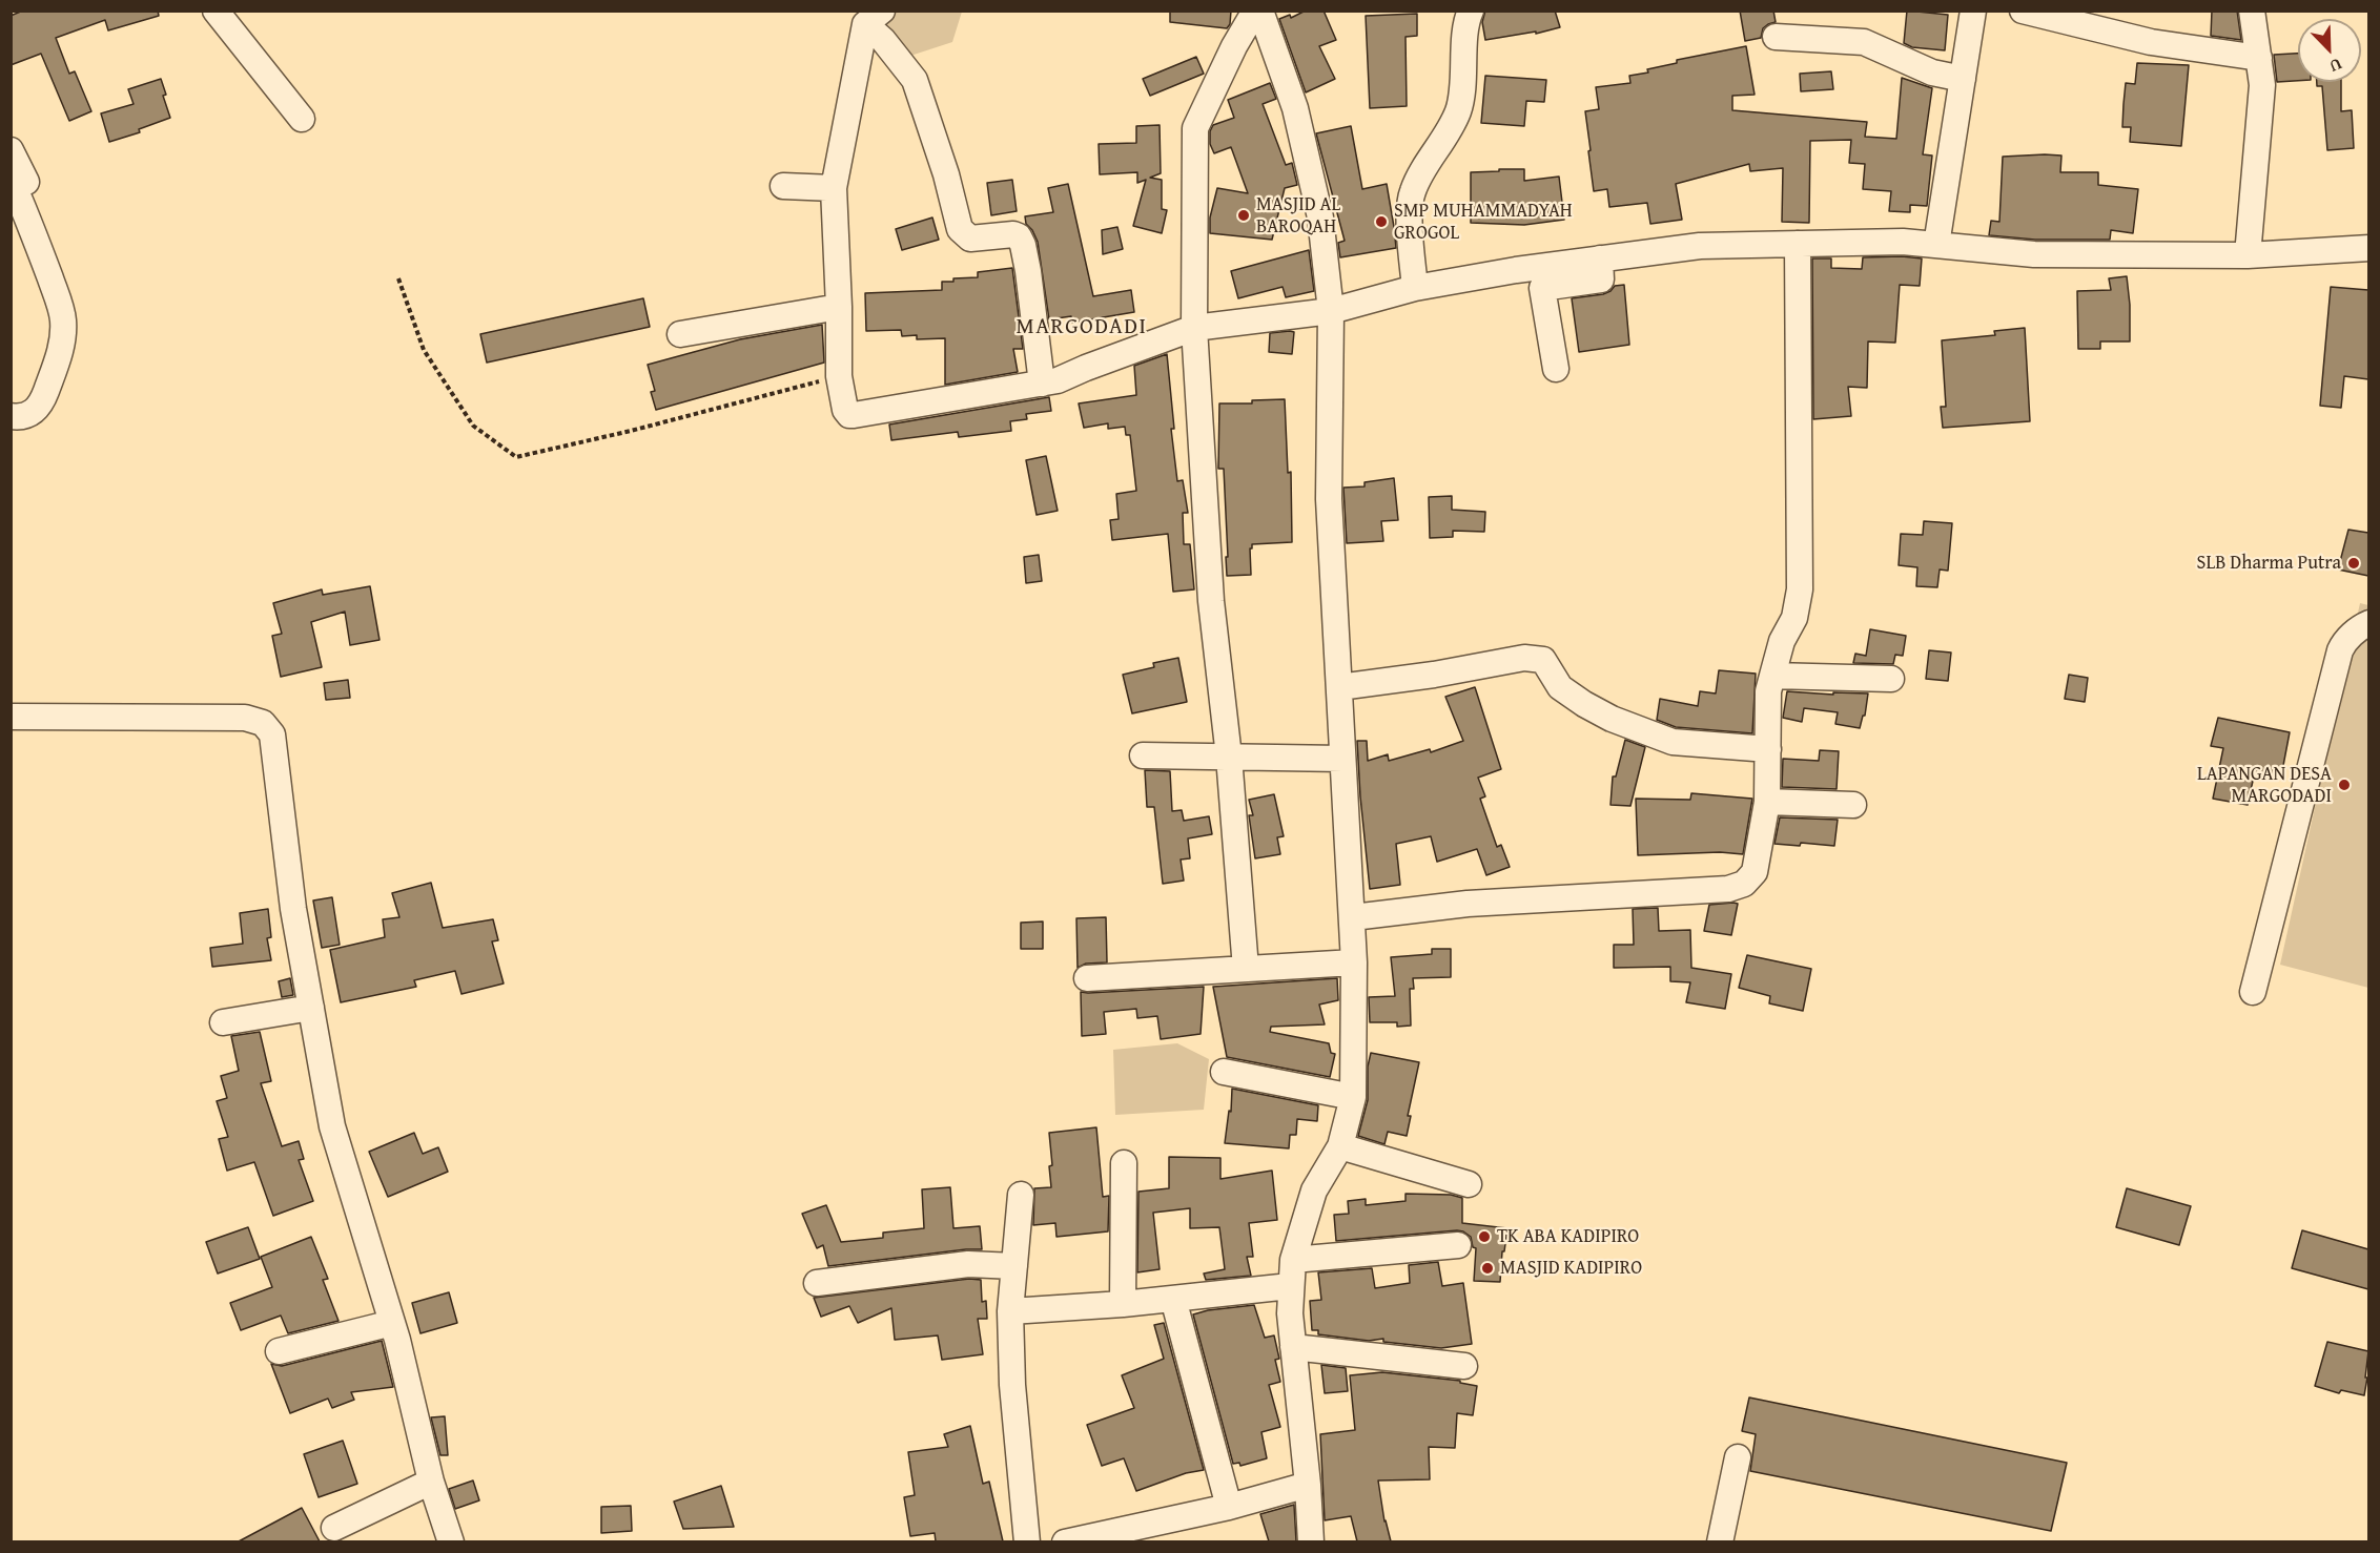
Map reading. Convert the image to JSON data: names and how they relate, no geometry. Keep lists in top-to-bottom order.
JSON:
{
  "districts": ["MARGODADI"],
  "places": [
    "MASJID AL BAROQAH",
    "SMP MUHAMMADYAH GROGOL",
    "SLB Dharma Putra",
    "LAPANGAN DESA MARGODADI",
    "TK ABA KADIPIRO",
    "MASJID KADIPIRO"
  ],
  "north": "bottom right"
}
